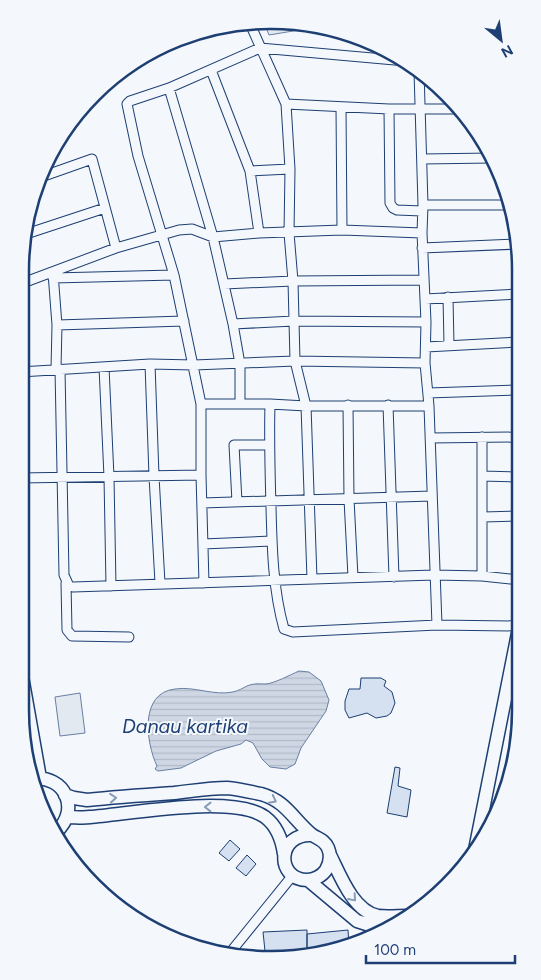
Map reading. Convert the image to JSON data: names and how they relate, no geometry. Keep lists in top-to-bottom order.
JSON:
{
  "water": ["Danau kartika"],
  "scale_bar": "100 m",
  "north": "bottom right"
}
